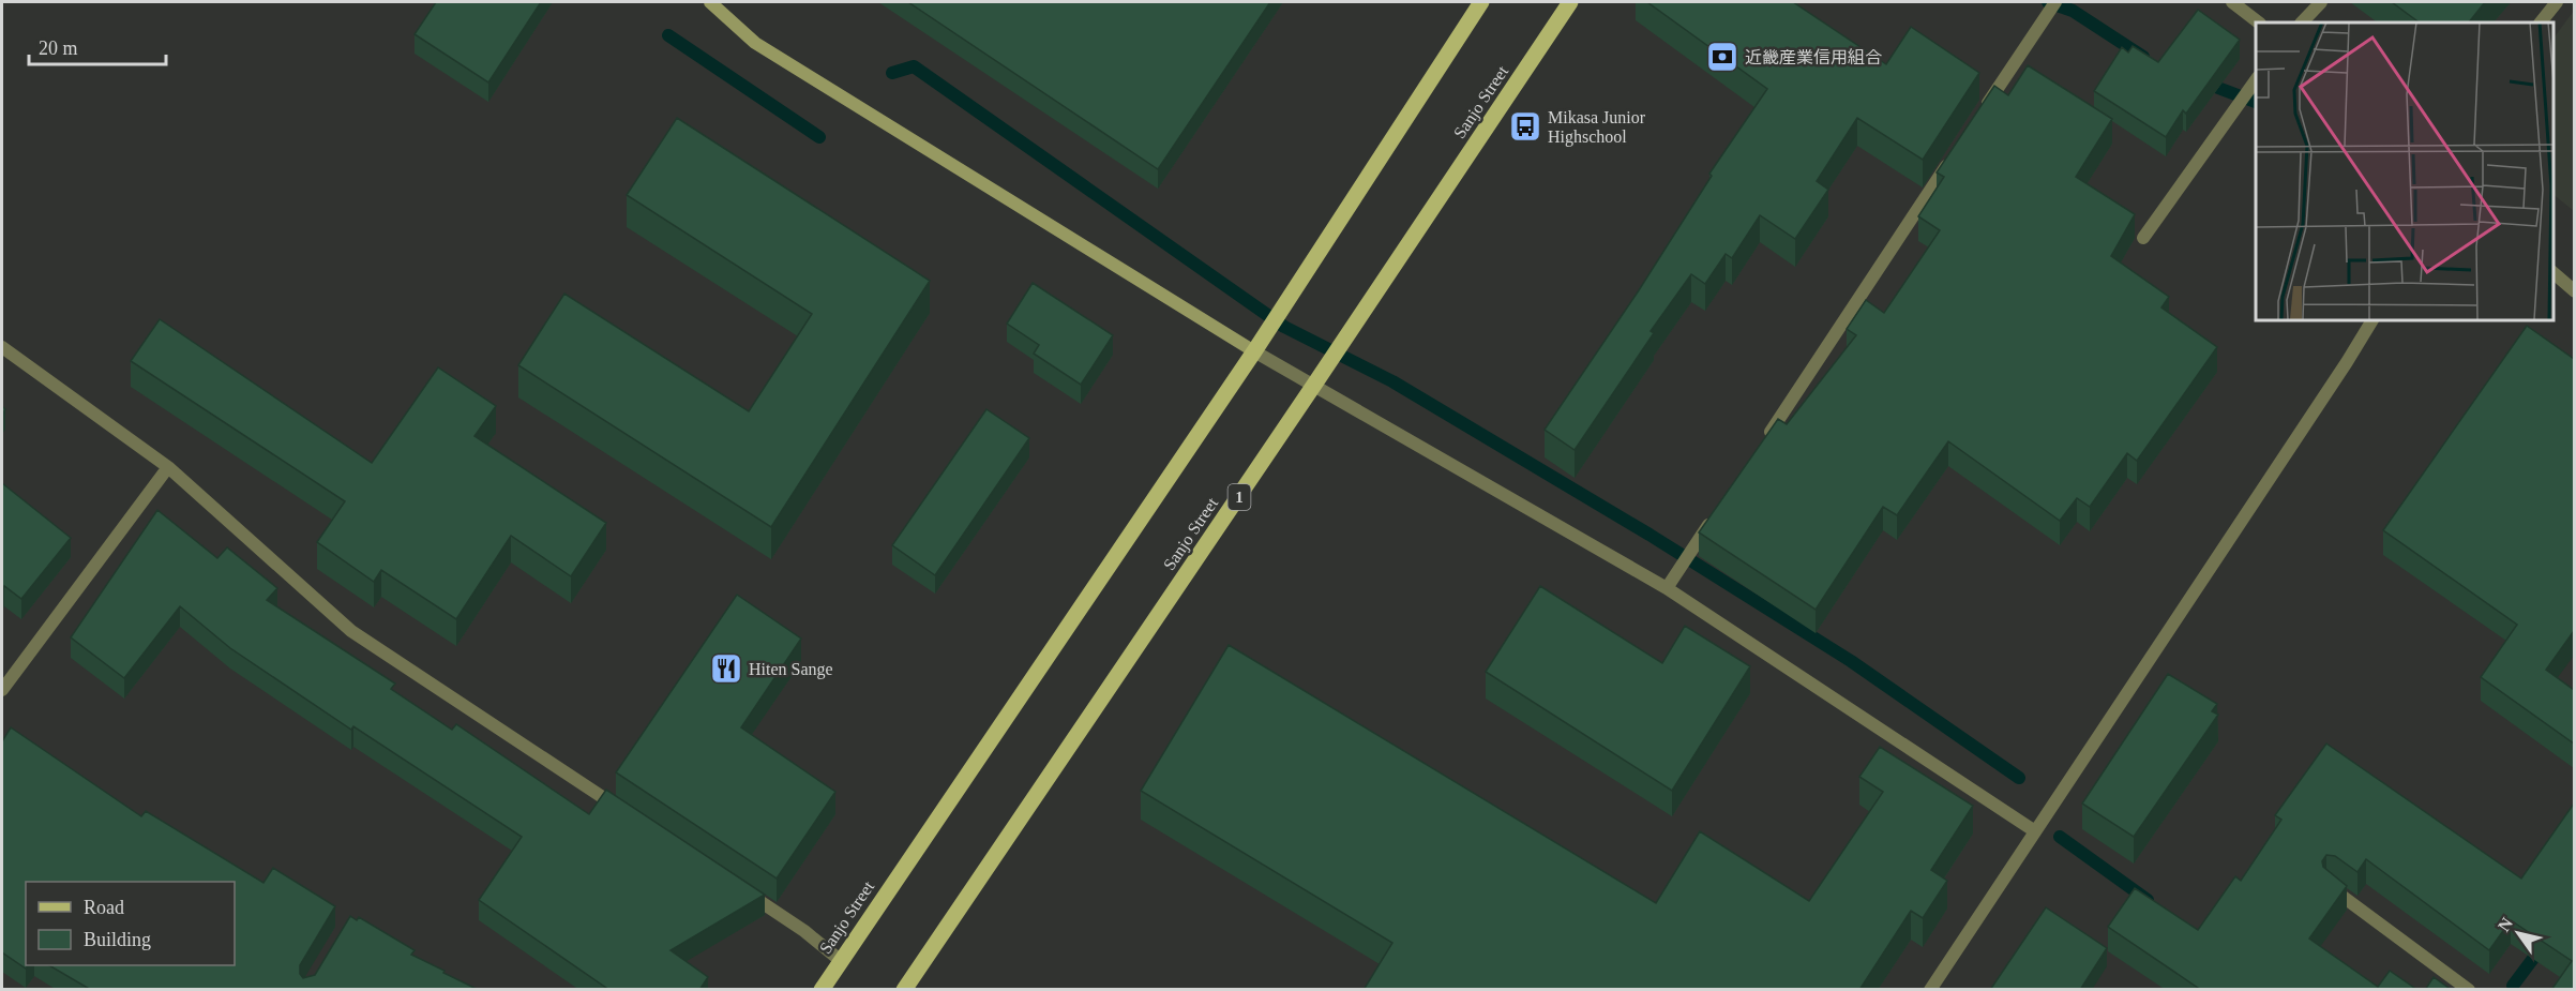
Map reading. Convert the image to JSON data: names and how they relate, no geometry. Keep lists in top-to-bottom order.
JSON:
{
  "streets": {
    "main road": ["Sanjo Street", "1"]
  },
  "places": {
    "bank": ["近畿産業信用組合"],
    "bus stop": ["Mikasa Junior Highschool"],
    "restaurant": ["Hiten Sange"]
  },
  "legend": ["Road", "Building"],
  "scale_bar": "20 m",
  "north": "top left"
}
